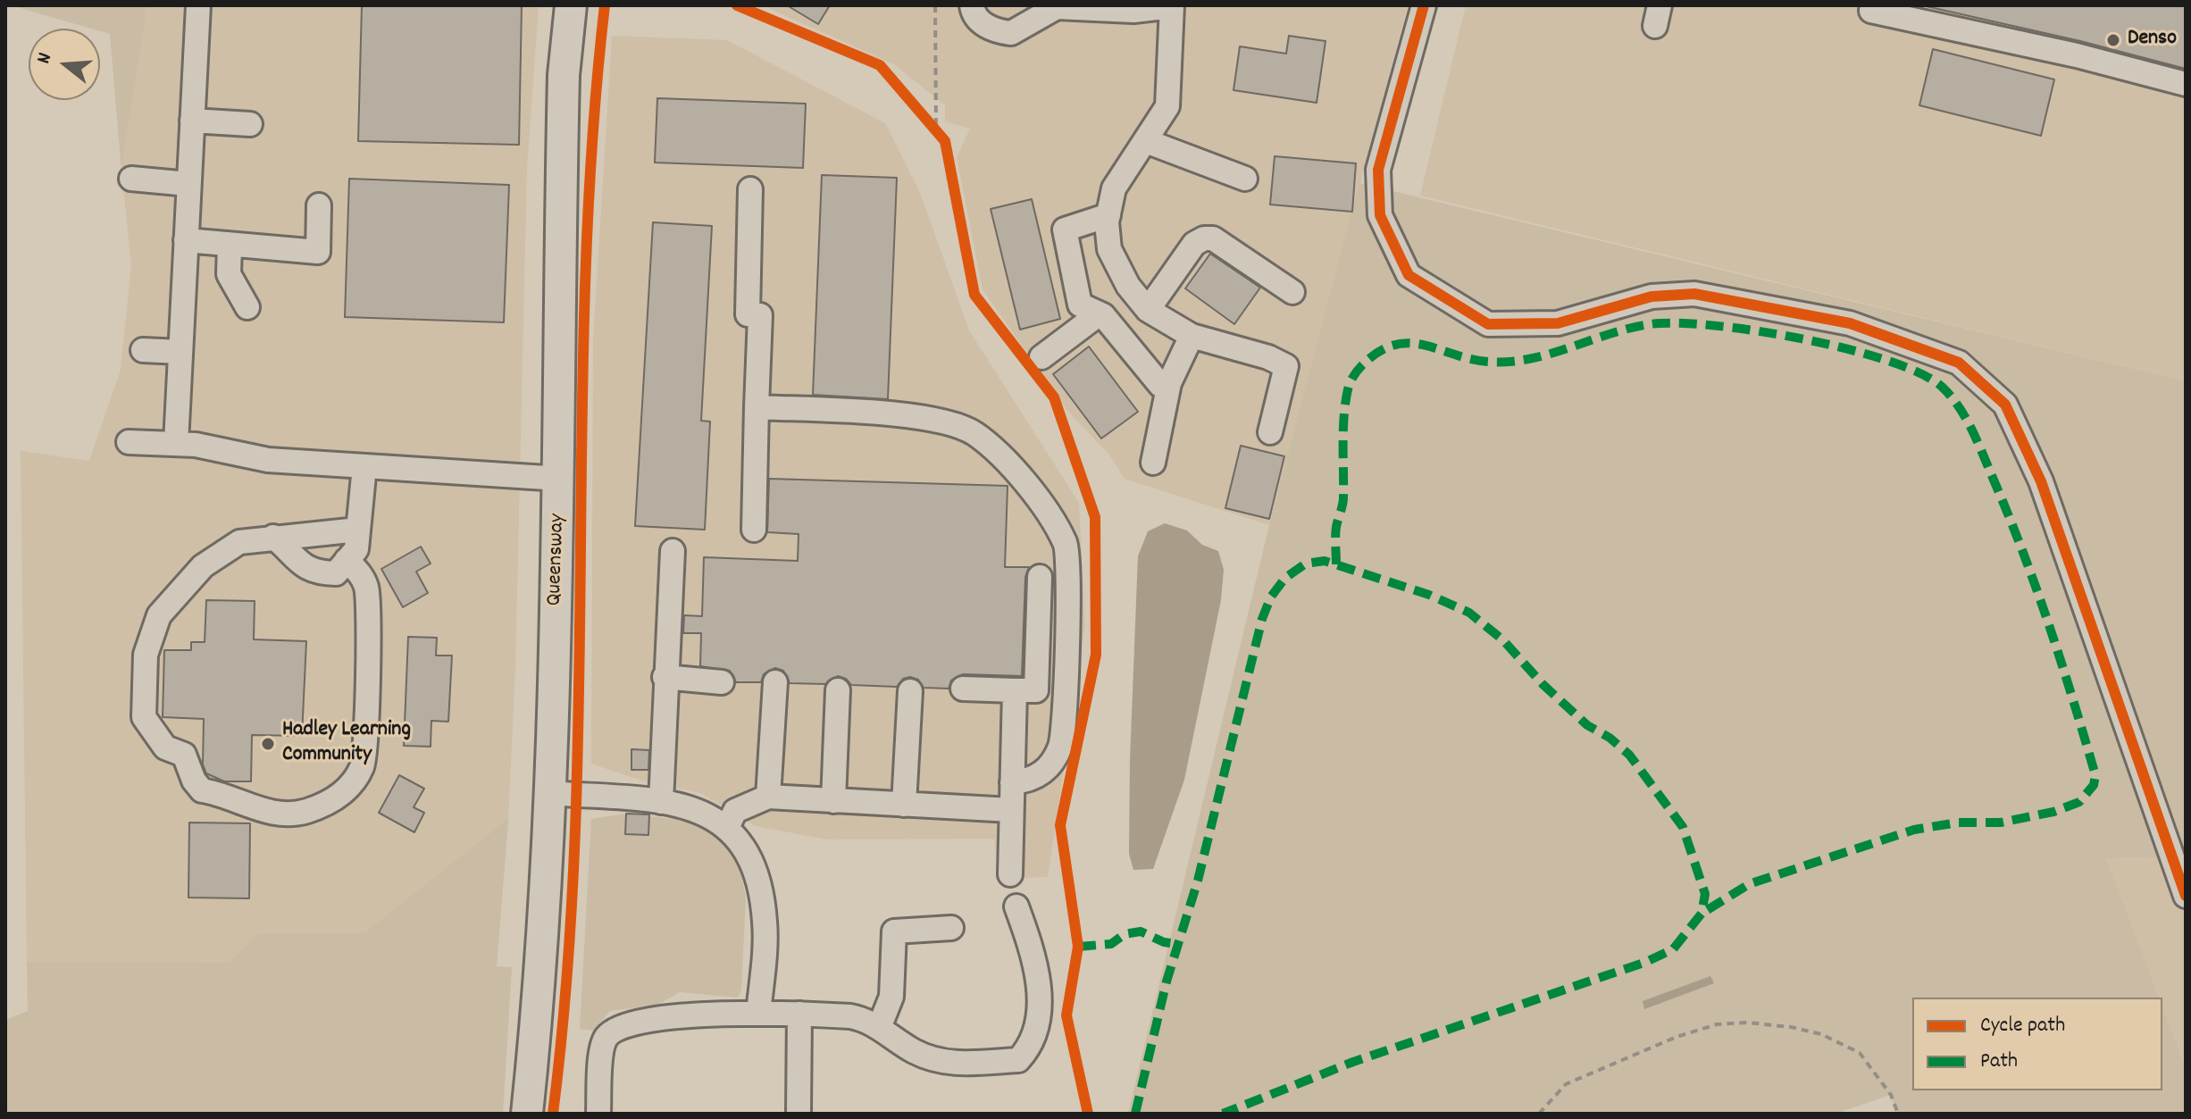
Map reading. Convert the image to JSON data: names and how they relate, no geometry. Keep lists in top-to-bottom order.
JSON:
{
  "streets": {
    "main road": ["Queensway"]
  },
  "places": ["Denso", "Hadley Learning Community"],
  "legend": ["Cycle path", "Path"],
  "north": "left"
}
